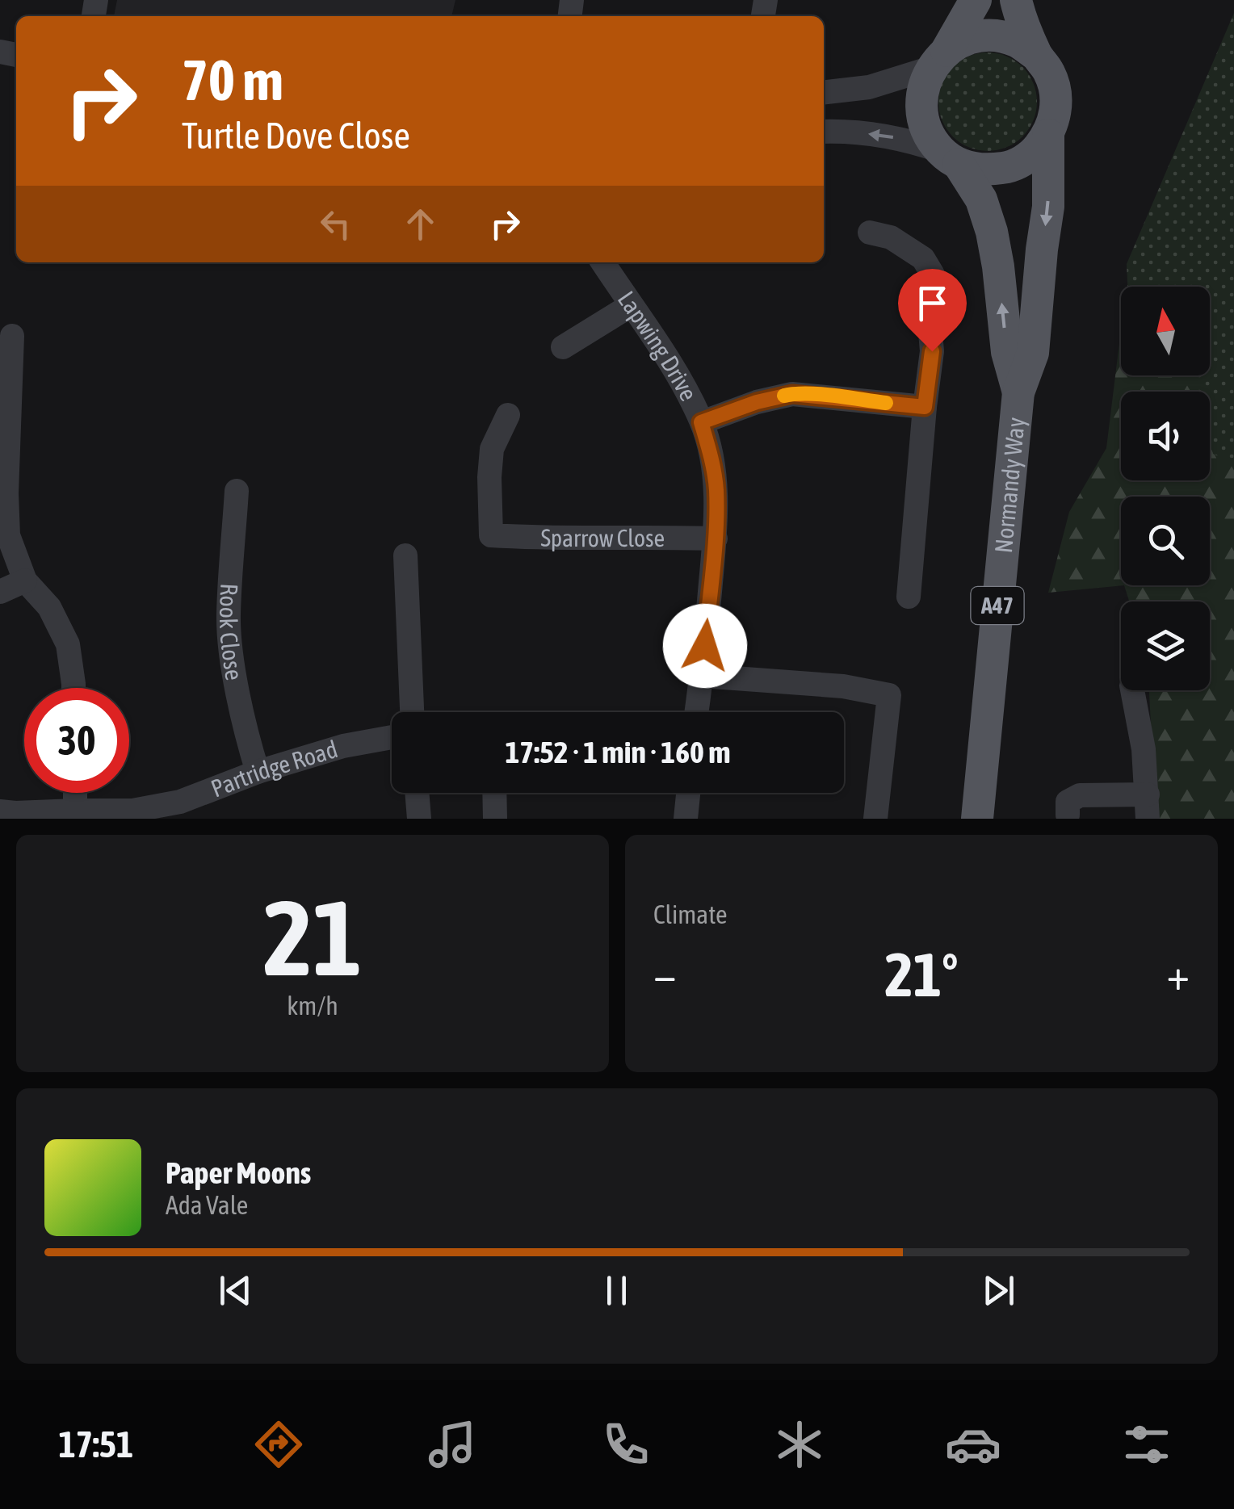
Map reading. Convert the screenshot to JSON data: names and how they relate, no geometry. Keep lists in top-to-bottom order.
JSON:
{
  "streets": {
    "main road": ["Normandy Way", "A47"],
    "street": [
      "Lapwing Drive",
      "Sparrow Close",
      "Rook Close",
      "Partridge Road"
    ]
  },
  "crossings": [
    ["Lapwing Drive", "Sparrow Close"],
    ["Rook Close", "Partridge Road"]
  ],
  "north": "top",
  "page": {
    "turn": ["70 m", "Turtle Dove Close"],
    "limit": "30",
    "trip": "17:52 · 1 min · 160 m",
    "tile": [
      ["21", "km/h"],
      "Climate"
    ],
    "heat": ["−", "21°", "+"],
    "song": ["Paper Moons", "Ada Vale"],
    "tabs": "17:51"
  }
}
